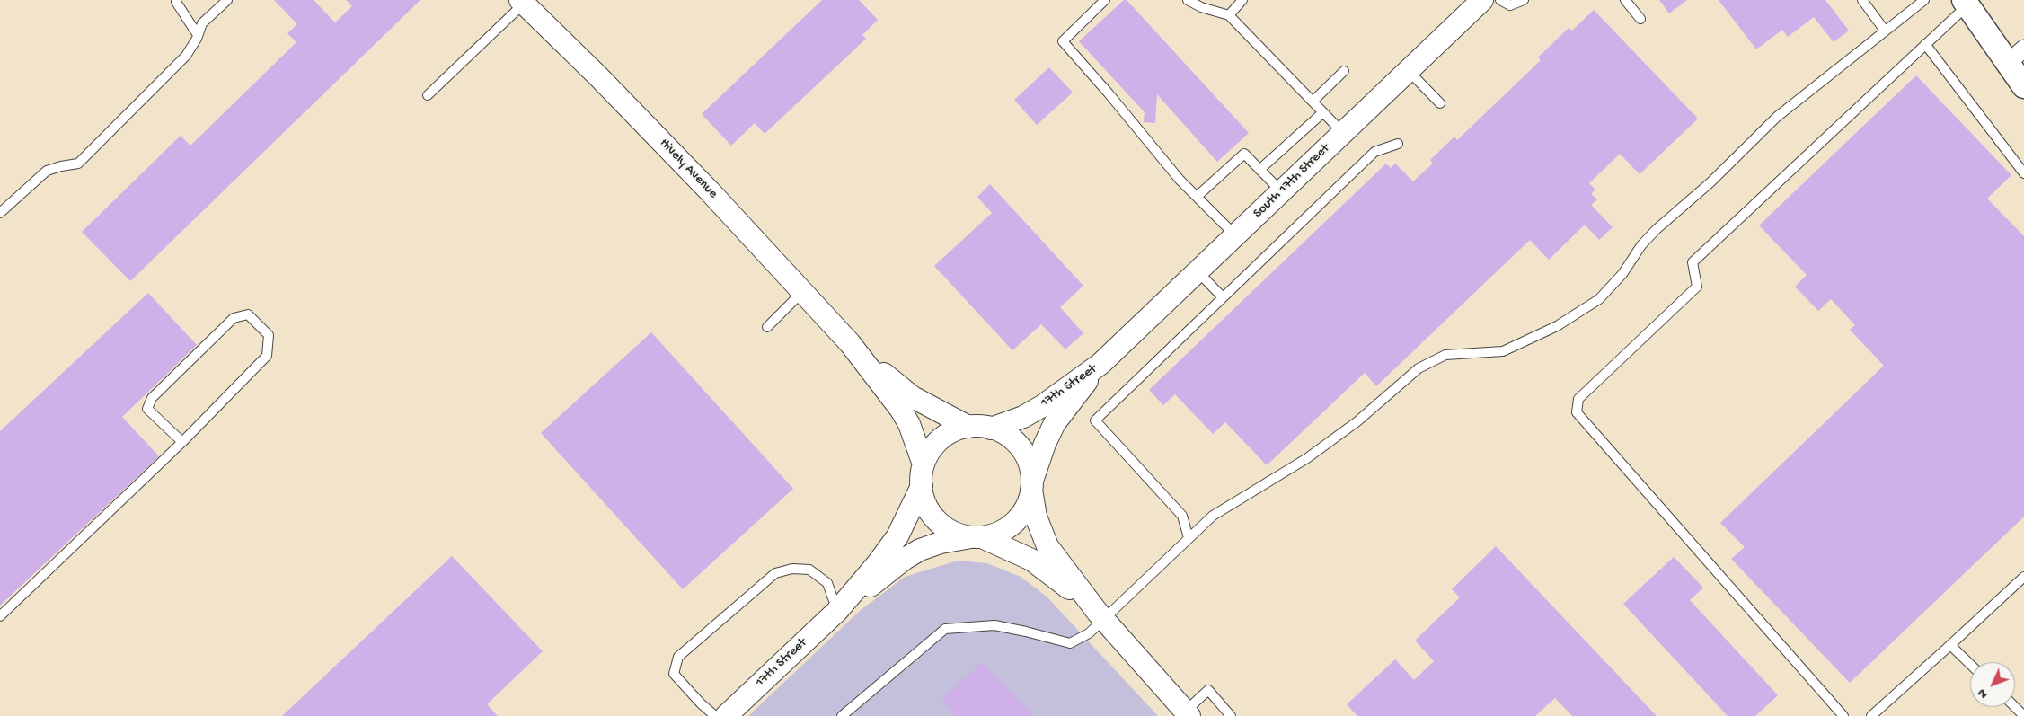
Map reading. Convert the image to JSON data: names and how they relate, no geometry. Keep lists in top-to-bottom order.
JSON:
{
  "streets": {
    "street": ["Hively Avenue", "South 17th Street", "17th Street"]
  },
  "crossings": [
    ["Hively Avenue", "17th Street"],
    ["South 17th Street", "17th Street"]
  ],
  "north": "bottom left"
}
